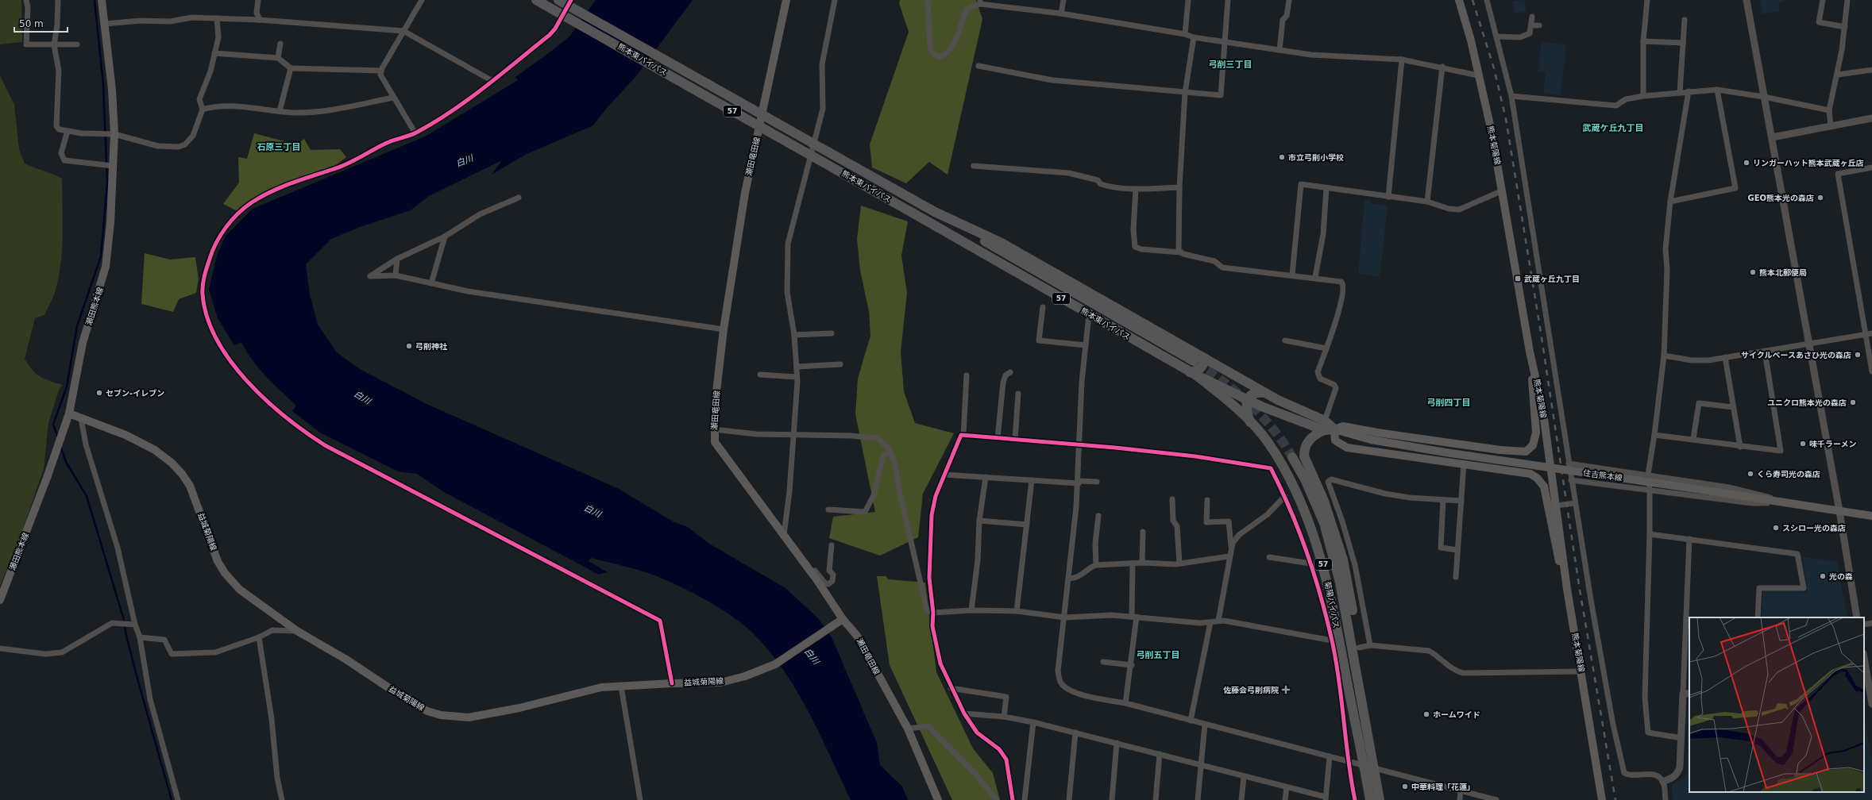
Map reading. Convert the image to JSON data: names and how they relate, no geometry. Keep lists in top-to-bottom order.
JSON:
{
  "streets": {
    "highway": ["熊本東バイパス", "57", "菊陽バイパス"],
    "main road": [
      "熊本菊陽線",
      "瀬田竜田線",
      "瀬田熊本線",
      "住吉熊本線",
      "益城菊陽線"
    ]
  },
  "crossings": [
    ["熊本東バイパス", "菊陽バイパス"],
    ["瀬田竜田線", "益城菊陽線"],
    ["瀬田熊本線", "益城菊陽線"]
  ],
  "districts": [
    "弓削三丁目",
    "武蔵ケ丘九丁目",
    "石原三丁目",
    "弓削四丁目",
    "弓削五丁目"
  ],
  "water": ["白川"],
  "places": {
    "other": [
      "市立弓削小学校",
      "リンガーハット熊本武蔵ヶ丘店",
      "GEO熊本光の森店",
      "熊本北郵便局",
      "弓削神社",
      "サイクルベースあさひ光の森店",
      "セブン-イレブン",
      "ユニクロ熊本光の森店",
      "味千ラーメン",
      "くら寿司光の森店",
      "スシロー光の森店",
      "光の森",
      "ホームワイド",
      "中華料理「花蓮」"
    ],
    "transit": ["武蔵ヶ丘九丁目"],
    "health": ["佐藤会弓削病院"]
  },
  "scale_bar": "50 m"
}
